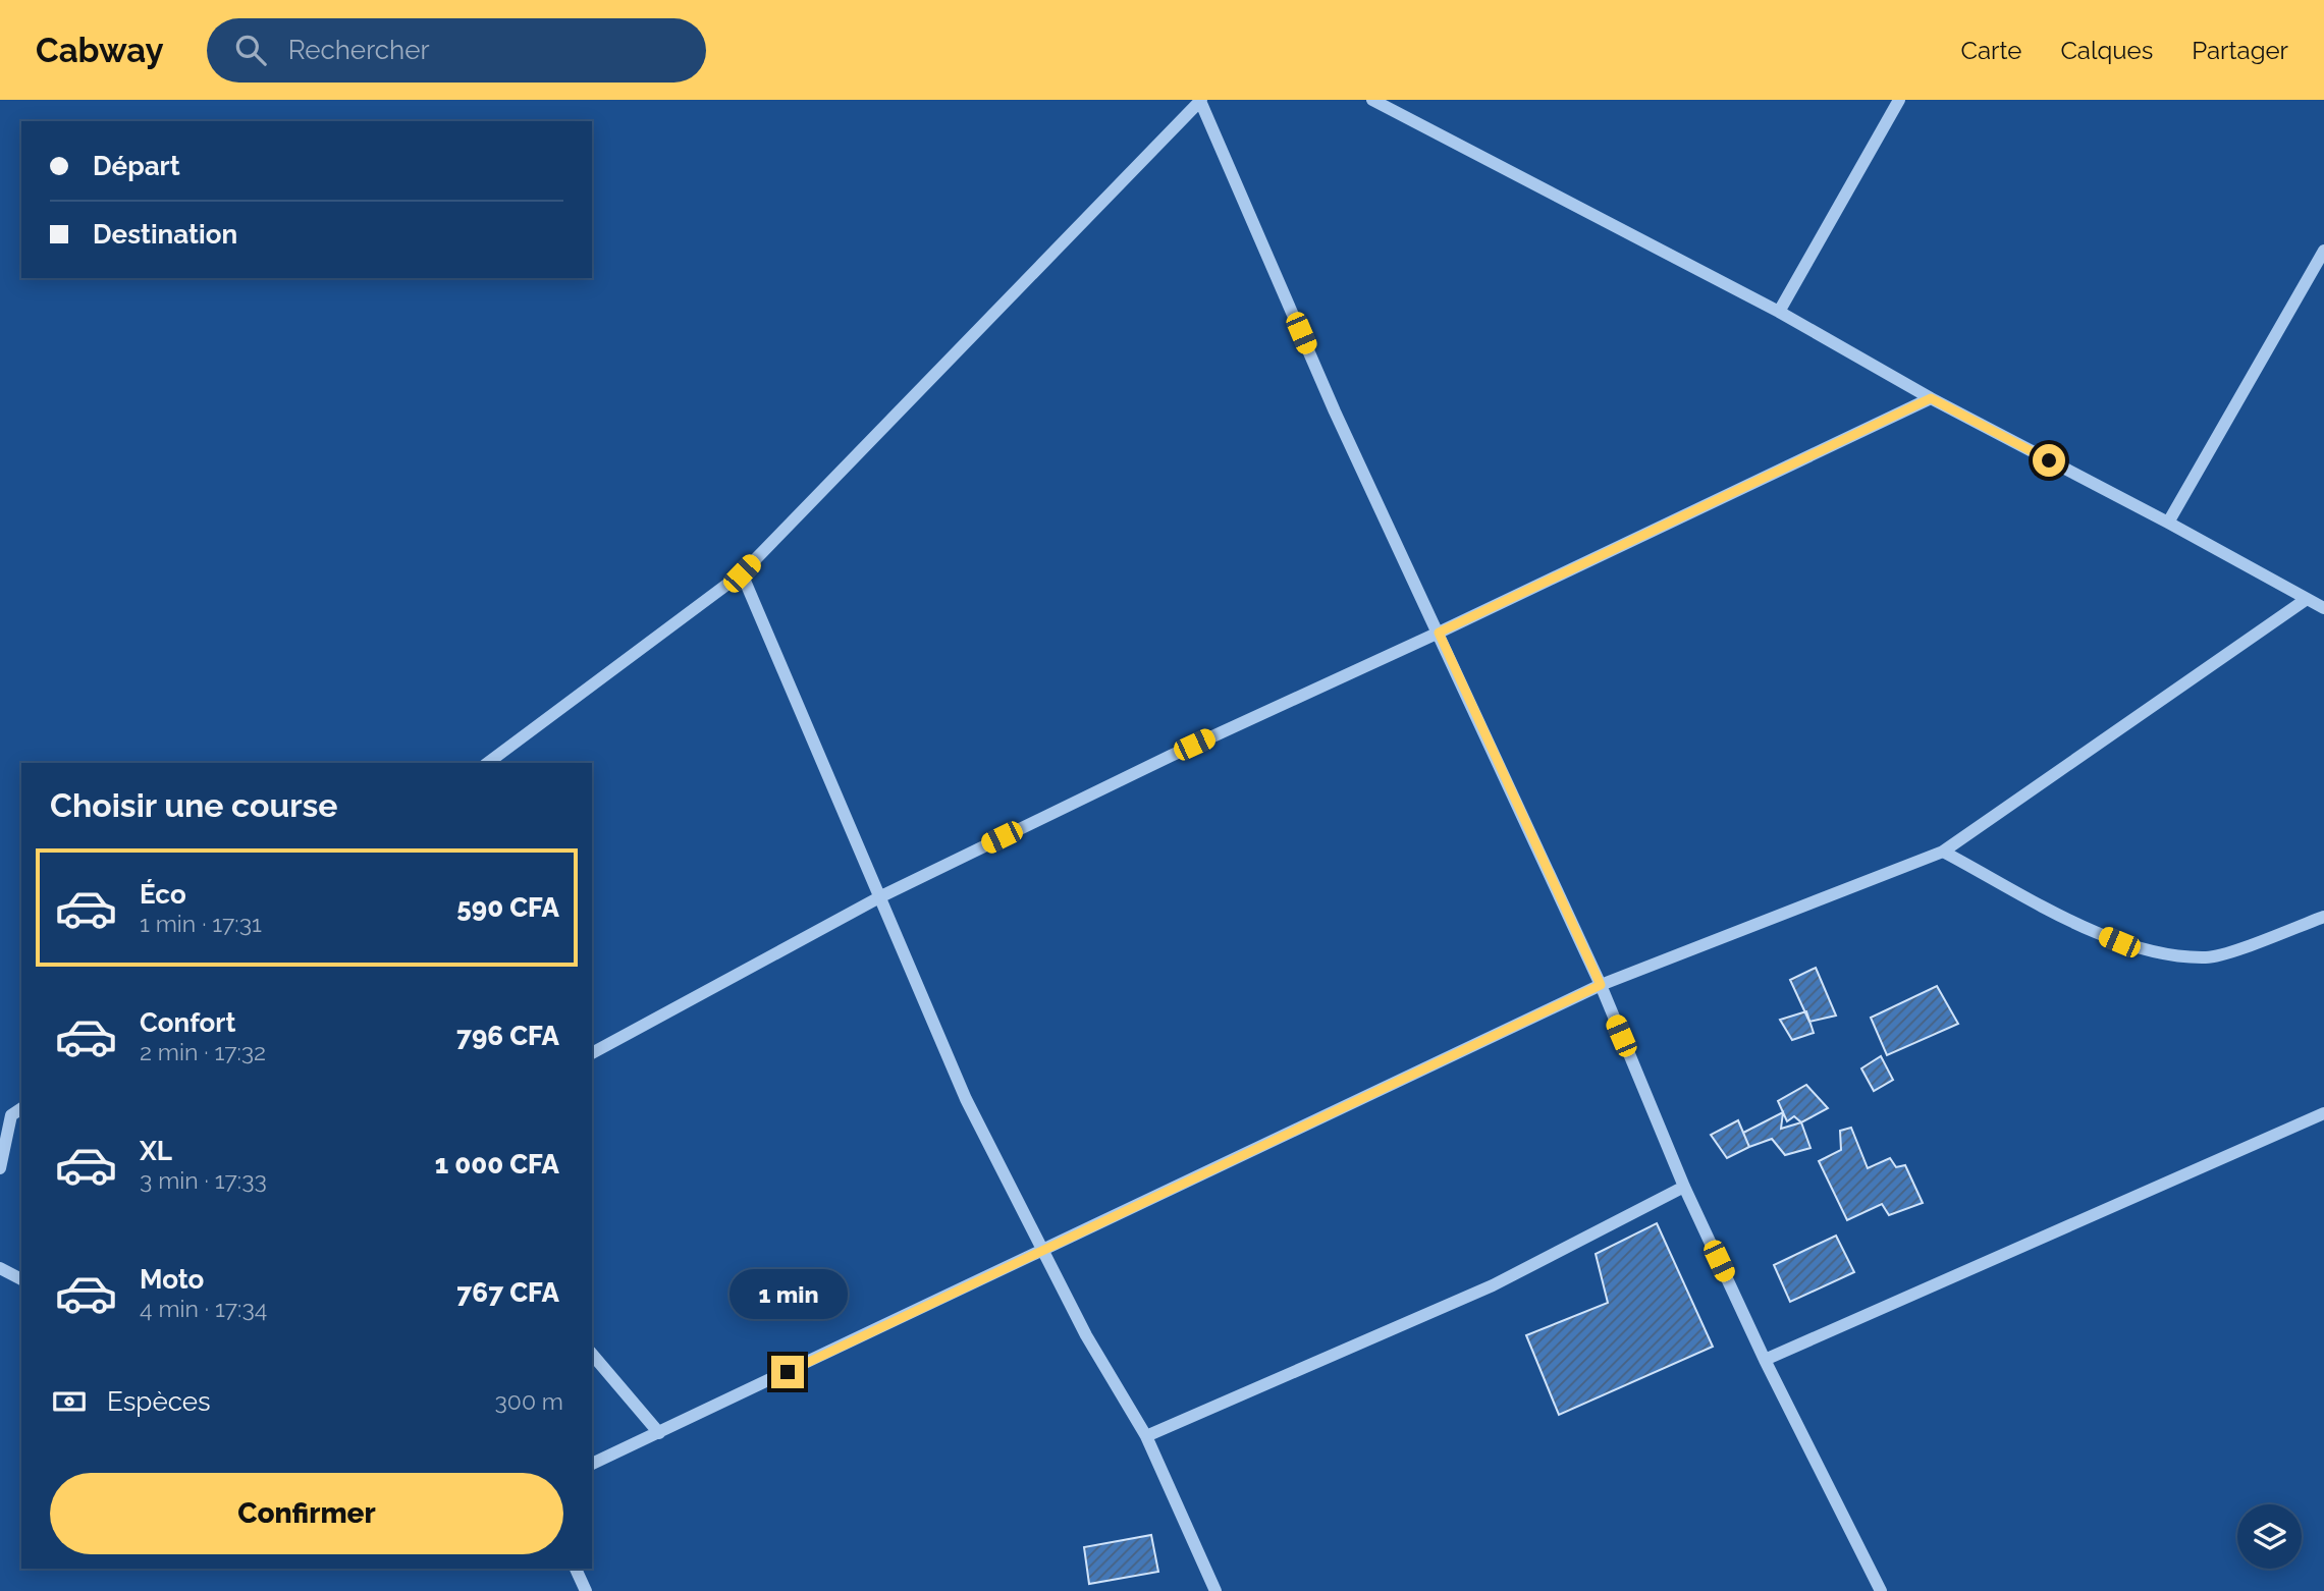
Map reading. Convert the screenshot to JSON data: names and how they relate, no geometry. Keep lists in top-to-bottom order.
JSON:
{
  "page": {
    "header": "Cabway",
    "search": "Rechercher",
    "nav": ["Carte", "Calques", "Partager"],
    "banner": ["Départ", "Destination"],
    "heading": "Choisir une course",
    "list": [
      {
        "name": "Éco",
        "note": "1 min · 17:31",
        "value": "590 CFA"
      },
      {
        "name": "Confort",
        "note": "2 min · 17:32",
        "value": "796 CFA"
      },
      {
        "name": "XL",
        "note": "3 min · 17:33",
        "value": "1 000 CFA"
      },
      {
        "name": "Moto",
        "note": "4 min · 17:34",
        "value": "767 CFA"
      }
    ],
    "bubble": "1 min",
    "pay": ["Espèces", "300 m"],
    "buttons": "Confirmer"
  }
}
